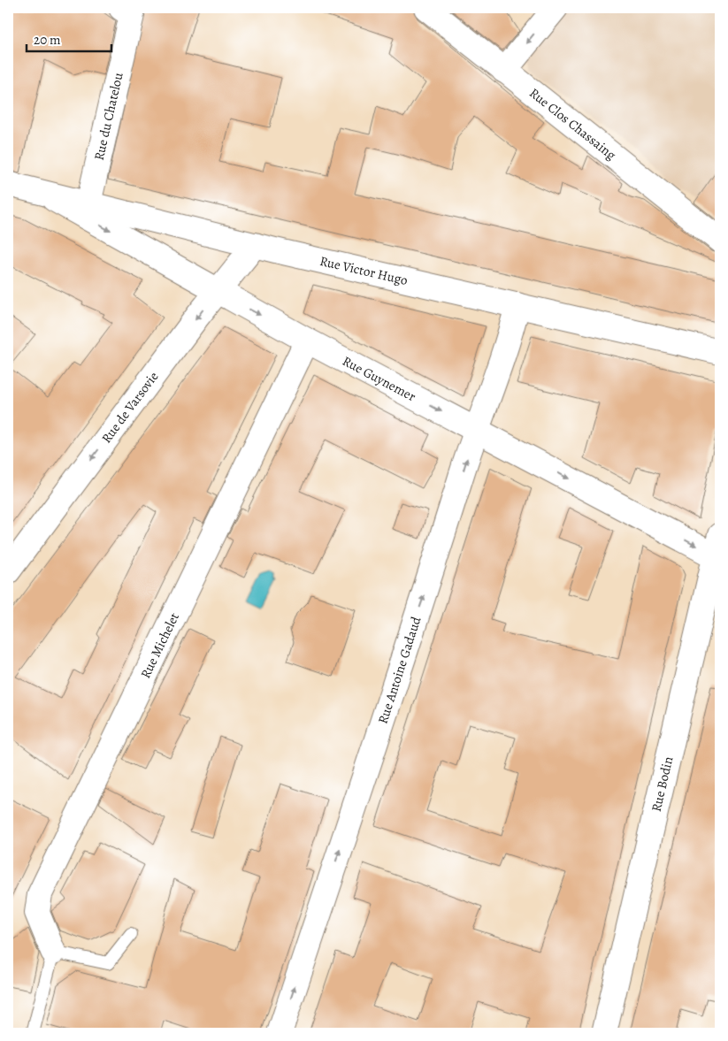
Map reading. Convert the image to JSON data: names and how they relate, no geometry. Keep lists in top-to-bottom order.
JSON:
{
  "streets": {
    "street": [
      "Rue du Chatelou",
      "Rue Clos Chassaing",
      "Rue Victor Hugo",
      "Rue Guynemer",
      "Rue de Varsovie",
      "Rue Michelet",
      "Rue Antoine Gadaud",
      "Rue Bodin"
    ]
  },
  "crossings": [
    ["Rue du Chatelou", "Rue Victor Hugo"],
    ["Rue Victor Hugo", "Rue Guynemer"],
    ["Rue Victor Hugo", "Rue de Varsovie"],
    ["Rue Victor Hugo", "Rue Antoine Gadaud"],
    ["Rue Guynemer", "Rue de Varsovie"],
    ["Rue Guynemer", "Rue Michelet"],
    ["Rue Guynemer", "Rue Antoine Gadaud"],
    ["Rue Guynemer", "Rue Bodin"]
  ],
  "one_way": ["Rue Guynemer", "Rue de Varsovie", "Rue Antoine Gadaud"],
  "scale_bar": "20 m"
}
